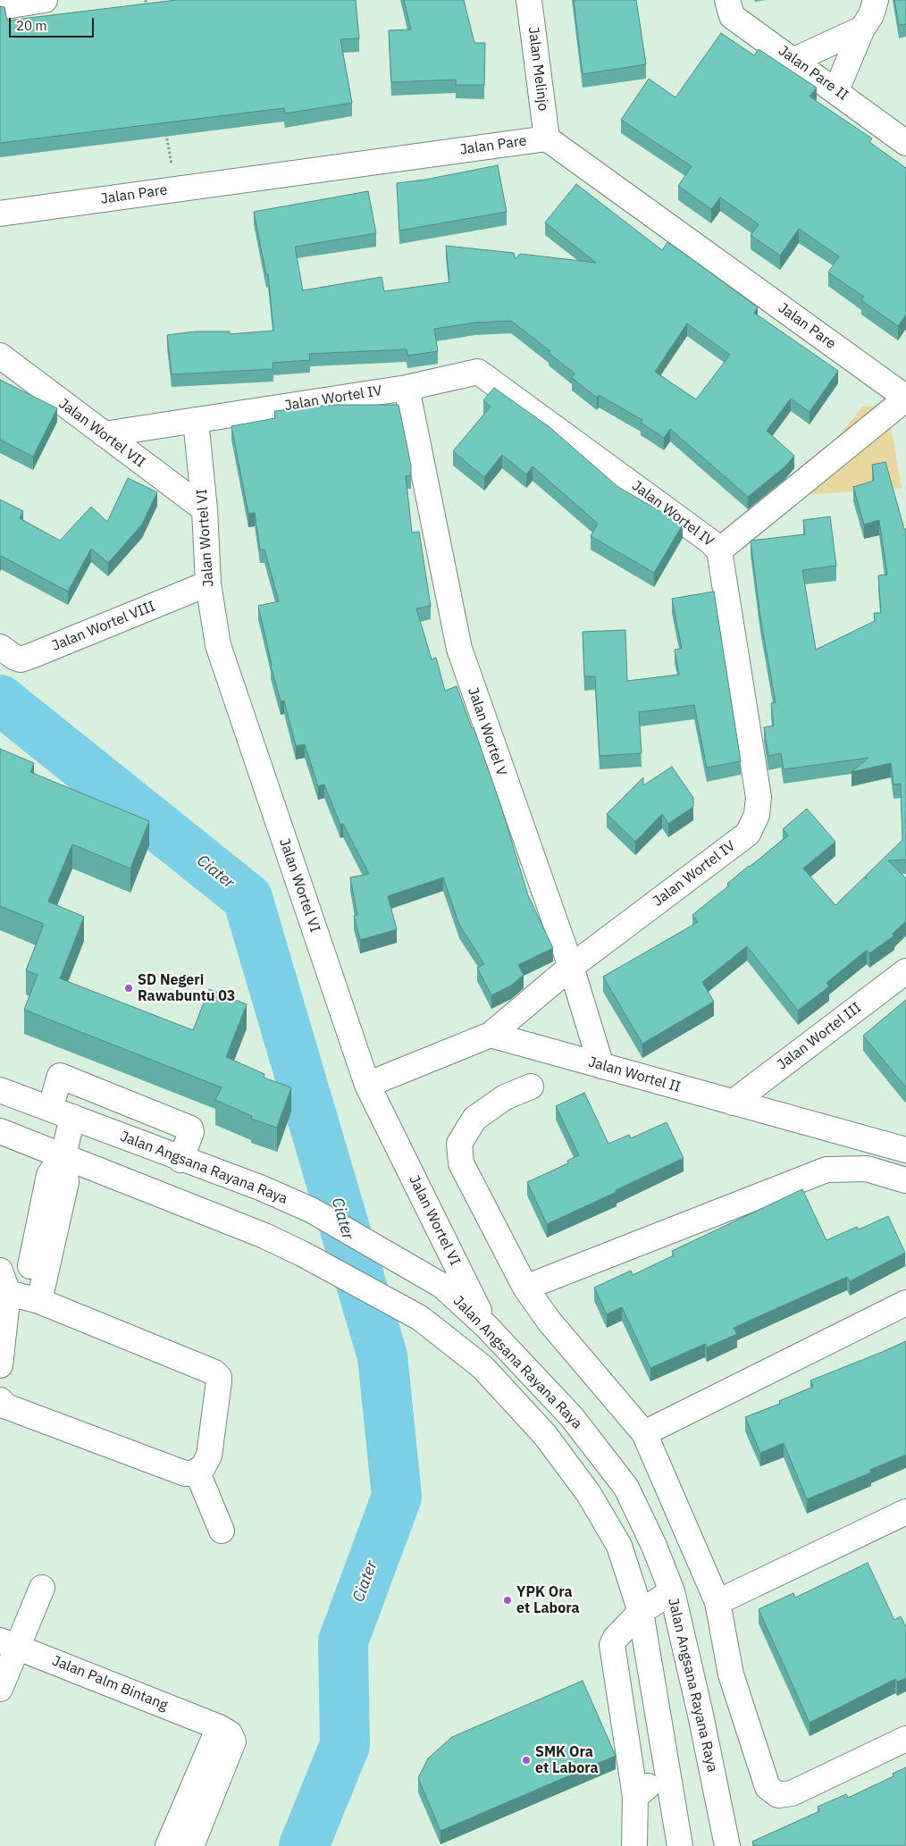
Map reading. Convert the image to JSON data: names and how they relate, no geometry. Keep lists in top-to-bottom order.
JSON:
{
  "streets": {
    "street": [
      "Jalan Melinjo",
      "Jalan Pare II",
      "Jalan Pare",
      "Jalan Wortel IV",
      "Jalan Wortel VII",
      "Jalan Wortel VI",
      "Jalan Wortel VIII",
      "Jalan Wortel V",
      "Jalan Wortel III",
      "Jalan Wortel II",
      "Jalan Angsana Rayana Raya",
      "Jalan Palm Bintang"
    ]
  },
  "crossings": [
    ["Jalan Melinjo", "Jalan Pare"],
    ["Jalan Wortel IV", "Jalan Wortel VII"],
    ["Jalan Wortel IV", "Jalan Wortel VI"],
    ["Jalan Wortel IV", "Jalan Wortel V"],
    ["Jalan Wortel IV", "Jalan Wortel II"],
    ["Jalan Wortel VII", "Jalan Wortel VI"],
    ["Jalan Wortel VI", "Jalan Wortel VIII"],
    ["Jalan Wortel VI", "Jalan Angsana Rayana Raya"],
    ["Jalan Wortel V", "Jalan Wortel II"],
    ["Jalan Wortel III", "Jalan Wortel II"]
  ],
  "water": ["Ciater"],
  "places": ["SD Negeri Rawabuntu 03", "YPK Ora et Labora", "SMK Ora et Labora"],
  "scale_bar": "20 m"
}
